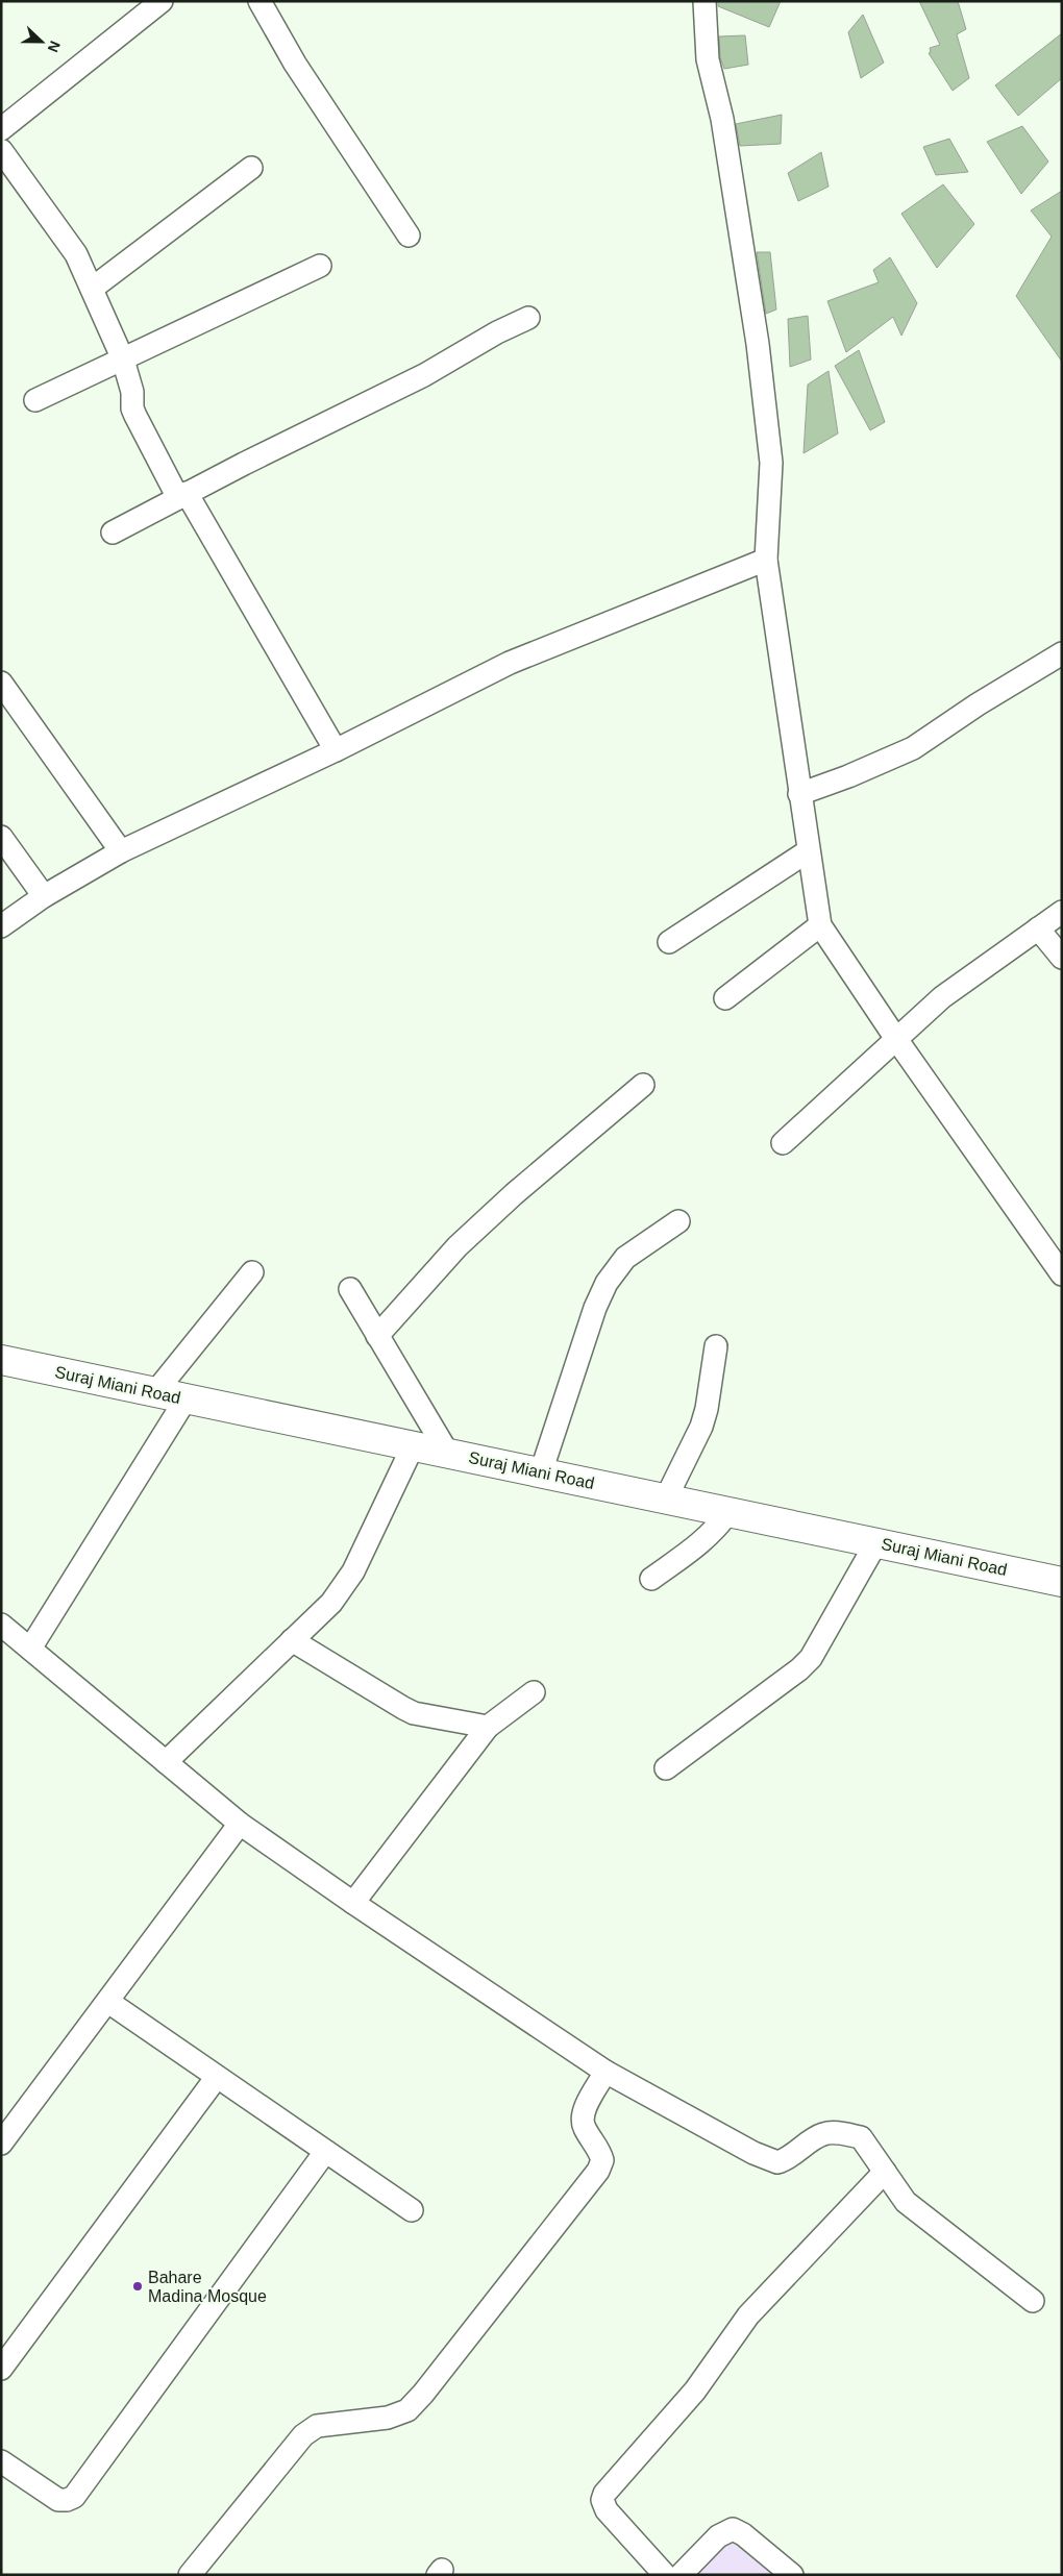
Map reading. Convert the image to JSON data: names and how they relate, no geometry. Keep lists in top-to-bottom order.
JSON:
{
  "streets": {
    "street": ["Suraj Miani Road"]
  },
  "places": ["Bahare Madina Mosque"],
  "north": "right"
}
